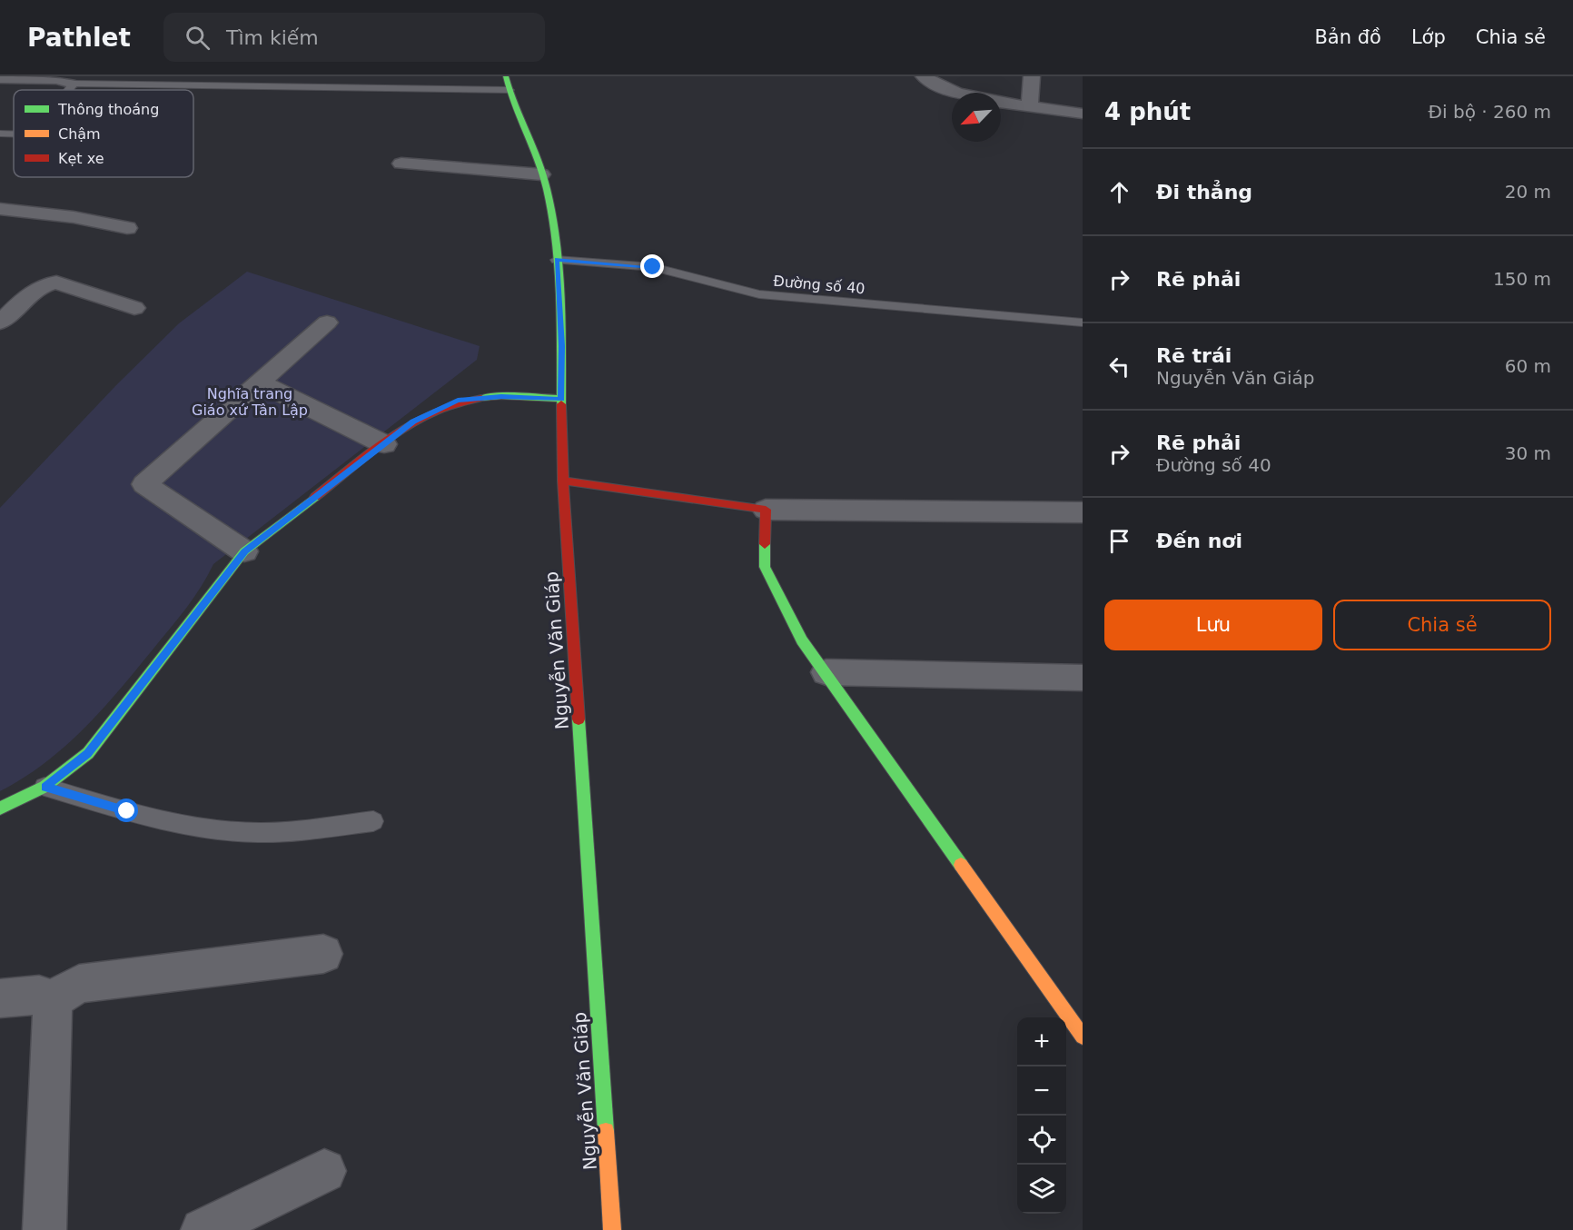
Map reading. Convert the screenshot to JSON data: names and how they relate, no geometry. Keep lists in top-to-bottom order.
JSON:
{
  "streets": {
    "street": ["Nguyễn Văn Giáp"],
    "lane": ["Đường số 40"]
  },
  "crossings": [
    ["Đường số 40", "Nguyễn Văn Giáp"]
  ],
  "parks": ["Nghĩa trang Giáo xứ Tân Lập"],
  "legend": ["Thông thoáng", "Chậm", "Kẹt xe"],
  "north": "bottom left",
  "page": {
    "header": "Pathlet",
    "search": "Tìm kiếm",
    "nav": ["Bản đồ", "Lớp", "Chia sẻ"],
    "heading": ["4 phút", "Đi bộ · 260 m"],
    "list": [
      ["Đi thẳng", "20 m"],
      ["Rẽ phải", "150 m"],
      ["Rẽ trái", "Nguyễn Văn Giáp", "60 m"],
      ["Rẽ phải", "Đường số 40", "30 m"],
      "Đến nơi"
    ],
    "buttons": ["Lưu", "Chia sẻ"],
    "map_buttons": ["+", "−"]
  }
}
